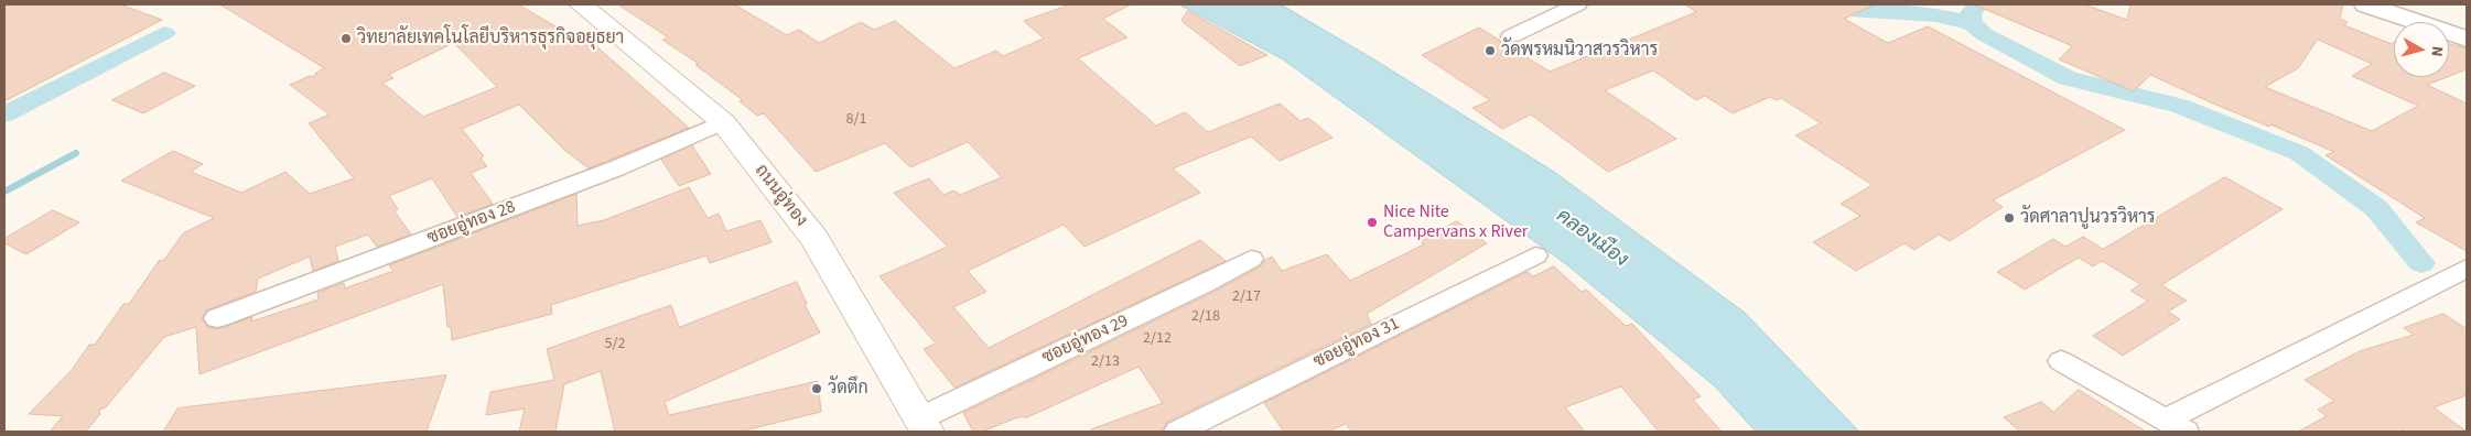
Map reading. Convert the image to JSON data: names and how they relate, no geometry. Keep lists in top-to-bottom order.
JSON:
{
  "streets": {
    "main road": ["ถนนอู่ทอง"],
    "street": ["ซอยอู่ทอง 28", "ซอยอู่ทอง 29", "ซอยอู่ทอง 31"]
  },
  "crossings": [
    ["ถนนอู่ทอง", "ซอยอู่ทอง 28"],
    ["ถนนอู่ทอง", "ซอยอู่ทอง 29"]
  ],
  "water": ["คลองเมือง"],
  "places": [
    "วิทยาลัยเทคโนโลยีบริหารธุรกิจอยุธยา",
    "วัดพรหมนิวาสวรวิหาร",
    "วัดศาลาปูนวรวิหาร",
    "Nice Nite Campervans x River",
    "วัดตึก"
  ],
  "house_numbers": [
    "8/1",
    "2/17",
    "2/18",
    "2/12",
    "5/2",
    "2/13"
  ],
  "north": "right"
}
